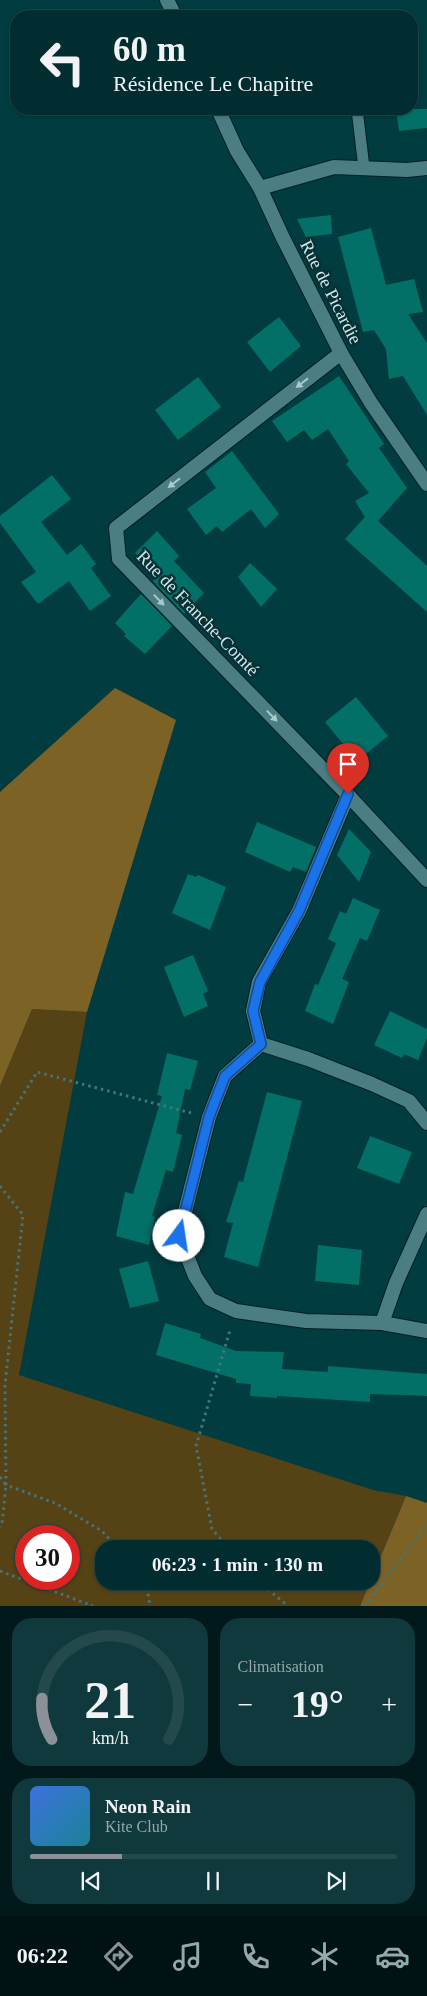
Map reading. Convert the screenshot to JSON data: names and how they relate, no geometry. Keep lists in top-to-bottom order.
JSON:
{
  "streets": {
    "street": ["Rue de Picardie", "Rue de Franche-Comté"]
  },
  "crossings": [
    ["Rue de Picardie", "Rue de Franche-Comté"]
  ],
  "page": {
    "turn": ["60 m", "Résidence Le Chapitre"],
    "limit": "30",
    "trip": "06:23 · 1 min · 130 m",
    "tile": "Climatisation",
    "heat": ["−", "19°", "+"],
    "song": ["Neon Rain", "Kite Club"],
    "tabs": "06:22",
    "gauge": ["21", "km/h"]
  }
}
